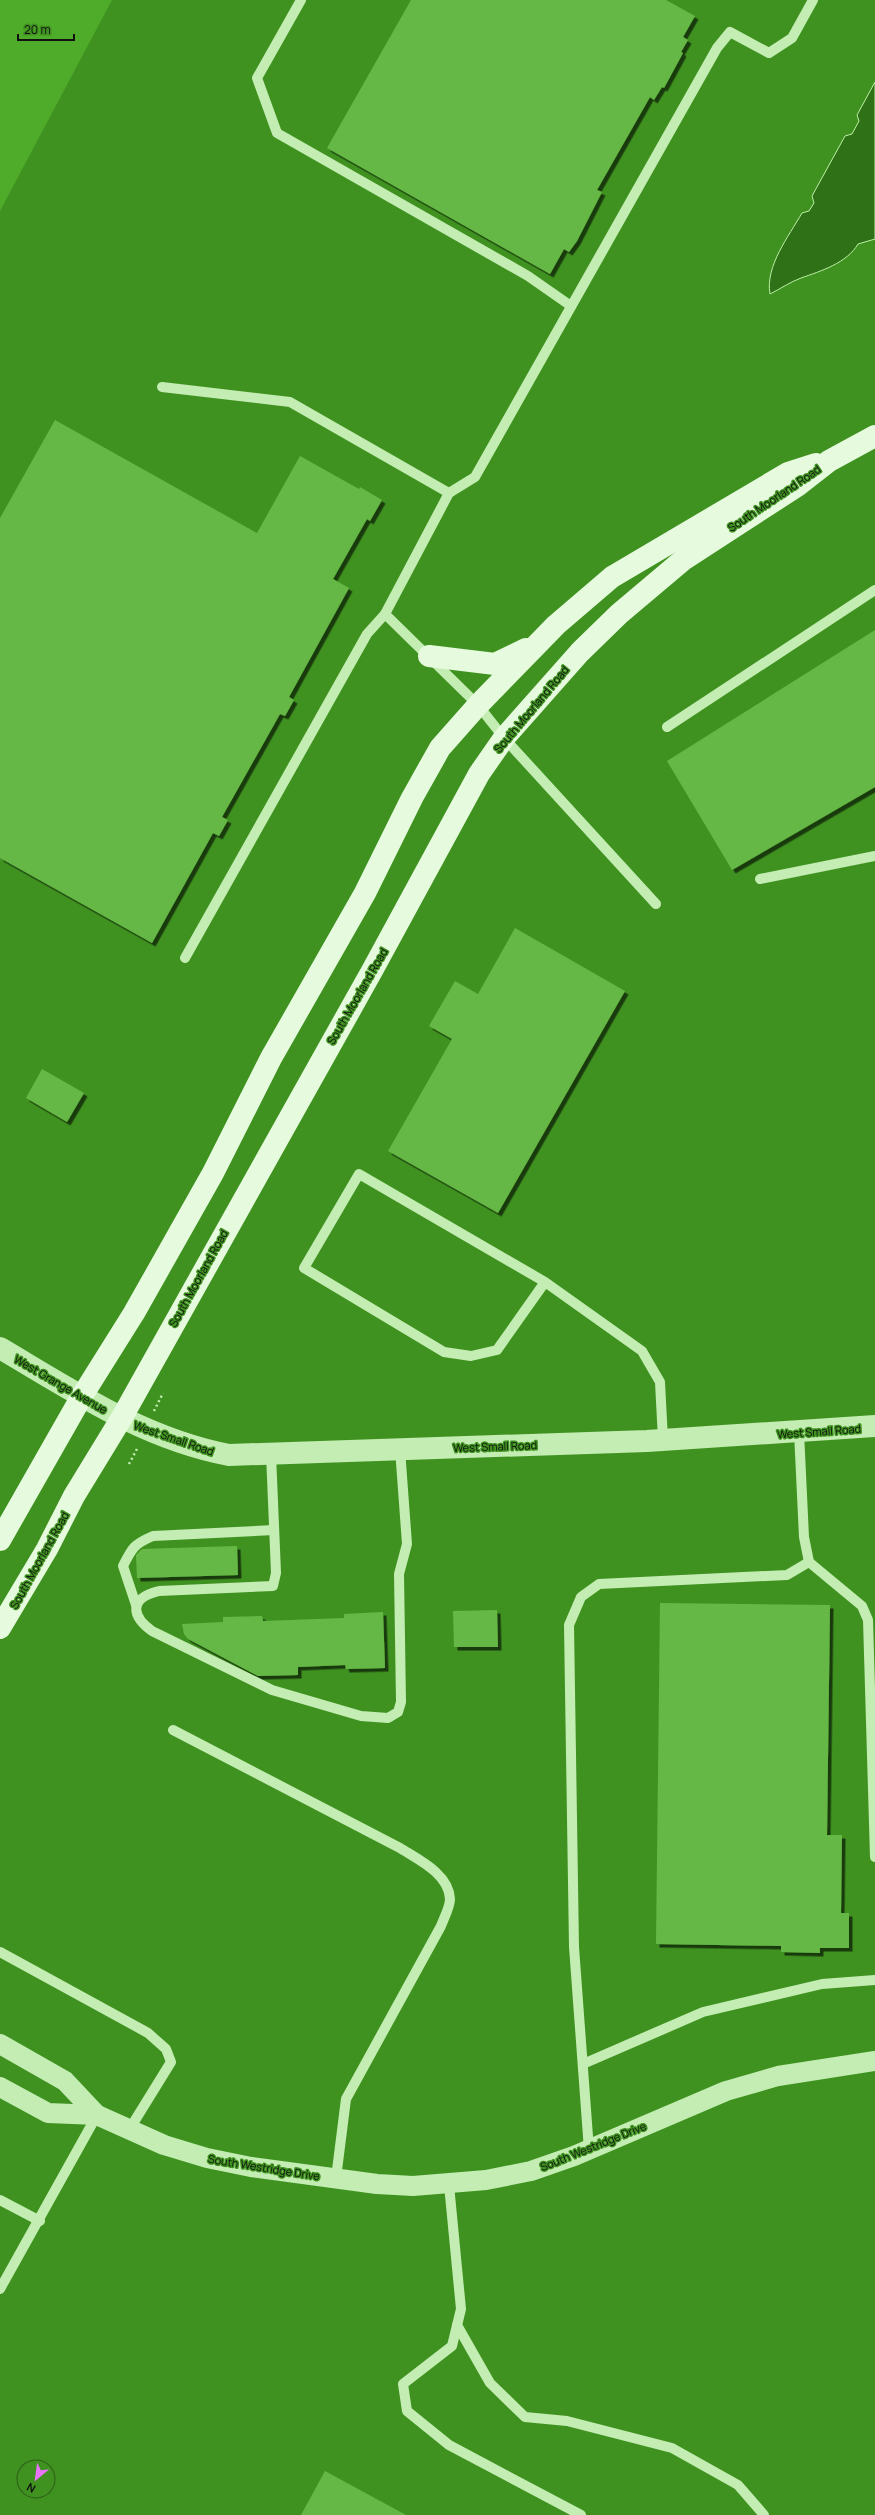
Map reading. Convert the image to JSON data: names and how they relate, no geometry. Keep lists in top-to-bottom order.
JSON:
{
  "streets": {
    "main road": ["South Moorland Road"],
    "street": ["West Grange Avenue", "West Small Road", "South Westridge Drive"]
  },
  "crossings": [
    ["South Moorland Road", "West Grange Avenue"],
    ["South Moorland Road", "West Small Road"],
    ["West Grange Avenue", "West Small Road"]
  ],
  "scale_bar": "20 m",
  "north": "bottom left"
}
